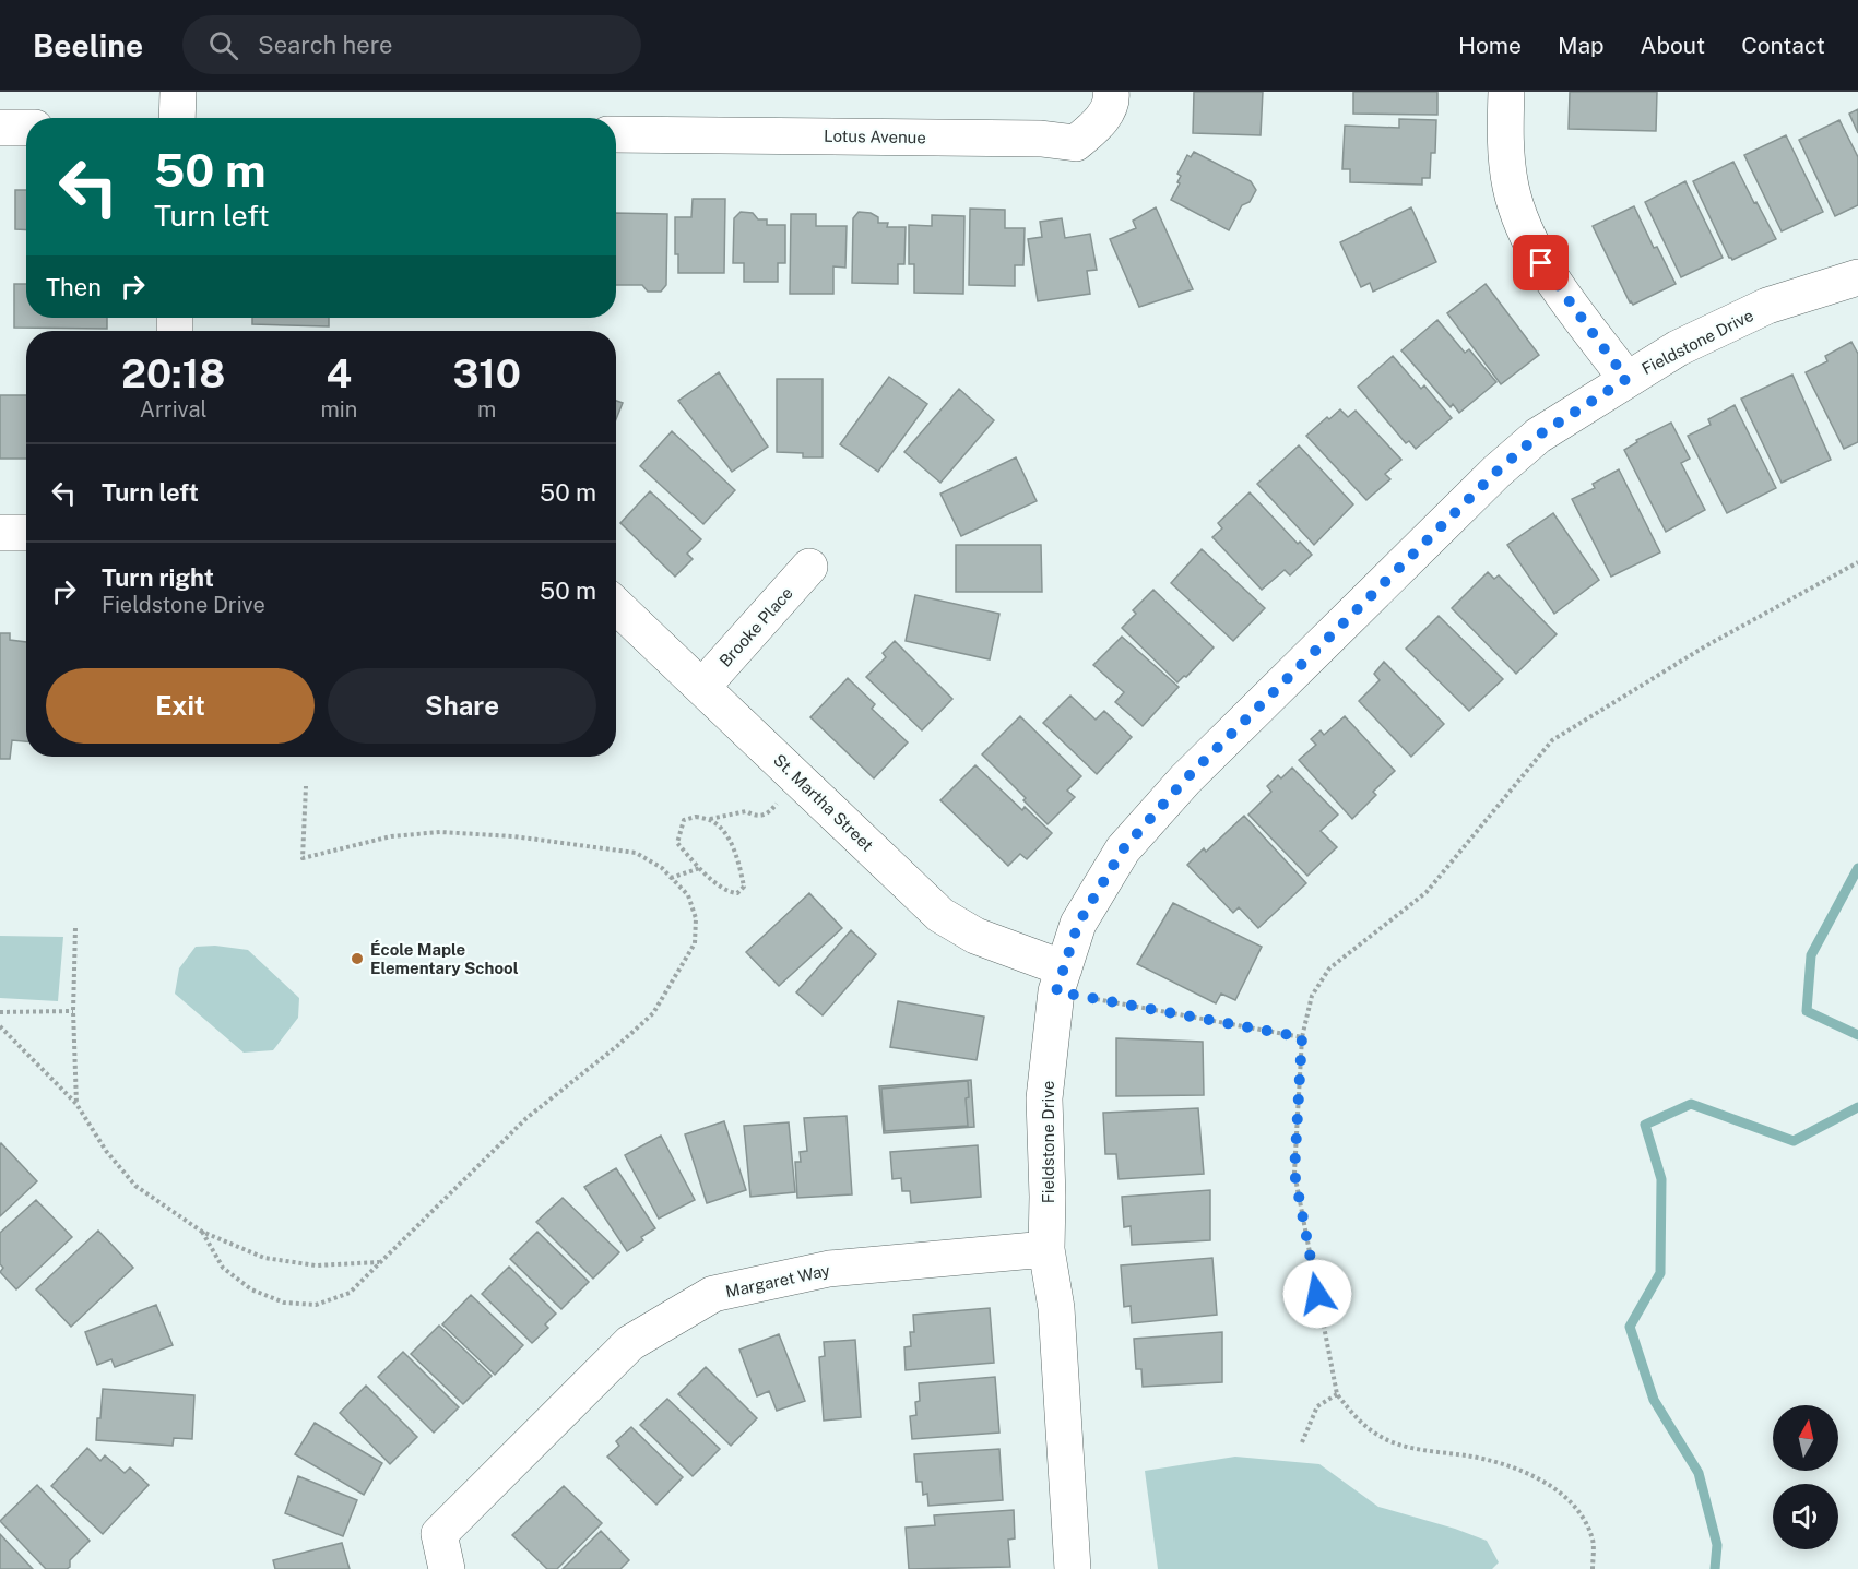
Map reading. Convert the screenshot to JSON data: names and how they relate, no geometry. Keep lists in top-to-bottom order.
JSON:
{
  "streets": {
    "street": [
      "Lotus Avenue",
      "Fieldstone Drive",
      "Brooke Place",
      "St. Martha Street",
      "Margaret Way"
    ]
  },
  "crossings": [
    ["Fieldstone Drive", "St. Martha Street"],
    ["Fieldstone Drive", "Margaret Way"],
    ["Brooke Place", "St. Martha Street"]
  ],
  "places": ["École Maple Elementary School"],
  "north": "top",
  "page": {
    "header": "Beeline",
    "search": "Search here",
    "nav": [
      "Home",
      "Map",
      "About",
      "Contact"
    ],
    "turn": ["50 m", "Turn left"],
    "then": "Then",
    "eta": [
      "20:18",
      "Arrival",
      "4",
      "min",
      "310",
      "m"
    ],
    "list": [
      {
        "name": "Turn left",
        "value": "50 m"
      },
      {
        "name": "Turn right",
        "note": "Fieldstone Drive",
        "value": "50 m"
      }
    ],
    "buttons": ["Exit", "Share"]
  }
}
